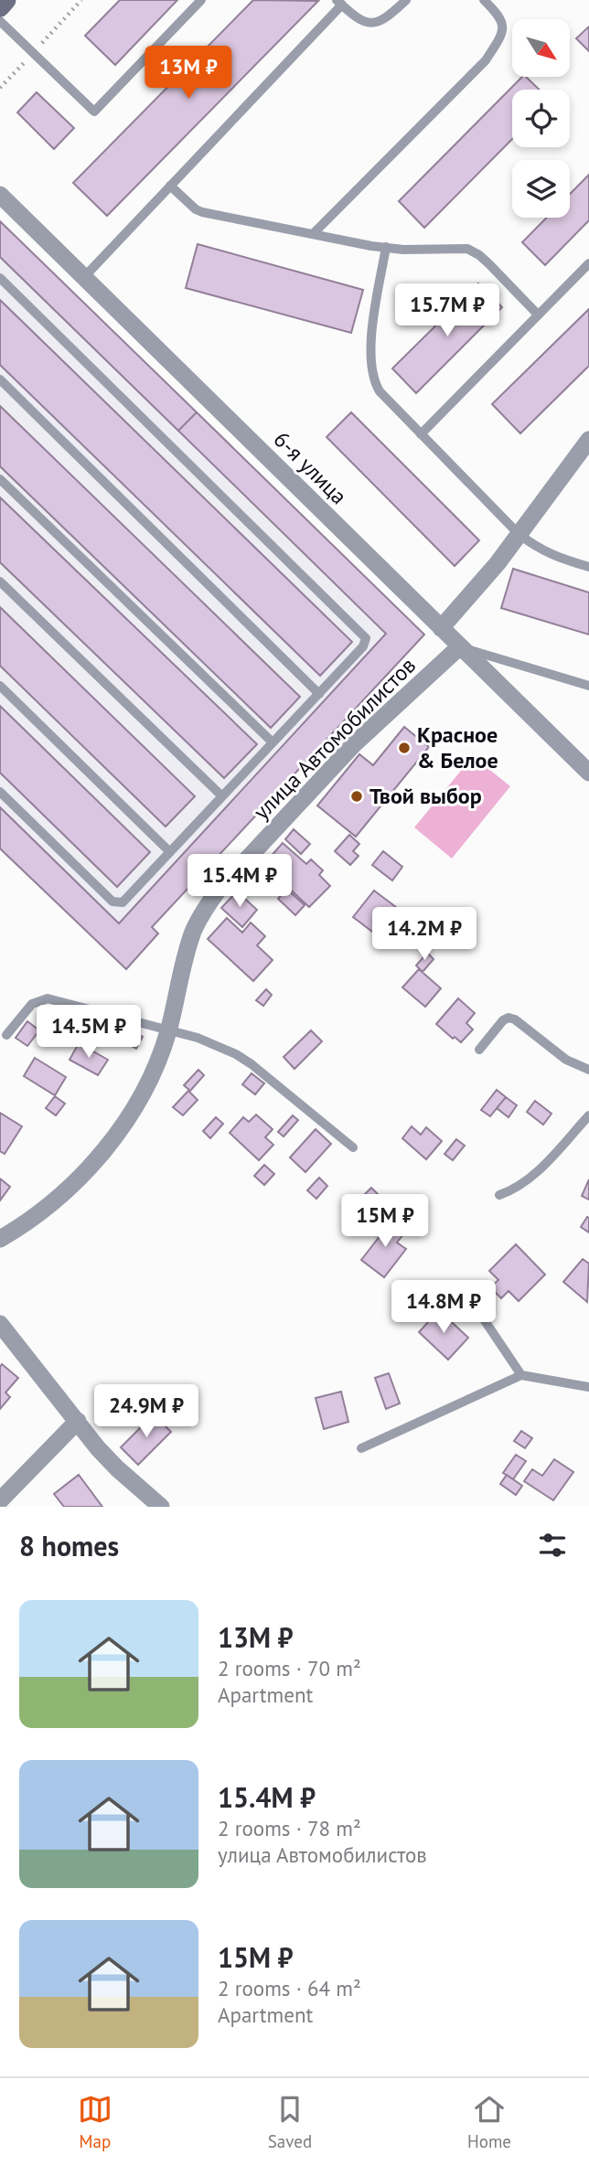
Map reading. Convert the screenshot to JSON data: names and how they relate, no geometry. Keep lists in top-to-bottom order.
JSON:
{
  "streets": {
    "street": ["6-я улица", "улица Автомобилистов"]
  },
  "crossings": [
    ["6-я улица", "улица Автомобилистов"]
  ],
  "places": ["Красное & Белое", "Твой выбор"],
  "north": "bottom right",
  "page": {
    "price": [
      "13M ₽",
      "15.7M ₽",
      "15.4M ₽",
      "14.2M ₽",
      "14.5M ₽",
      "15M ₽",
      "14.8M ₽",
      "24.9M ₽"
    ],
    "heading": "8 homes",
    "list": [
      {
        "name": "13M ₽",
        "note": "2 rooms · 70 m² · Apartment"
      },
      {
        "name": "15.4M ₽",
        "note": "2 rooms · 78 m² · улица Автомобилистов"
      },
      {
        "name": "15M ₽",
        "note": "2 rooms · 64 m² · Apartment"
      }
    ],
    "tabs": ["Map", "Saved", "Home"]
  }
}
